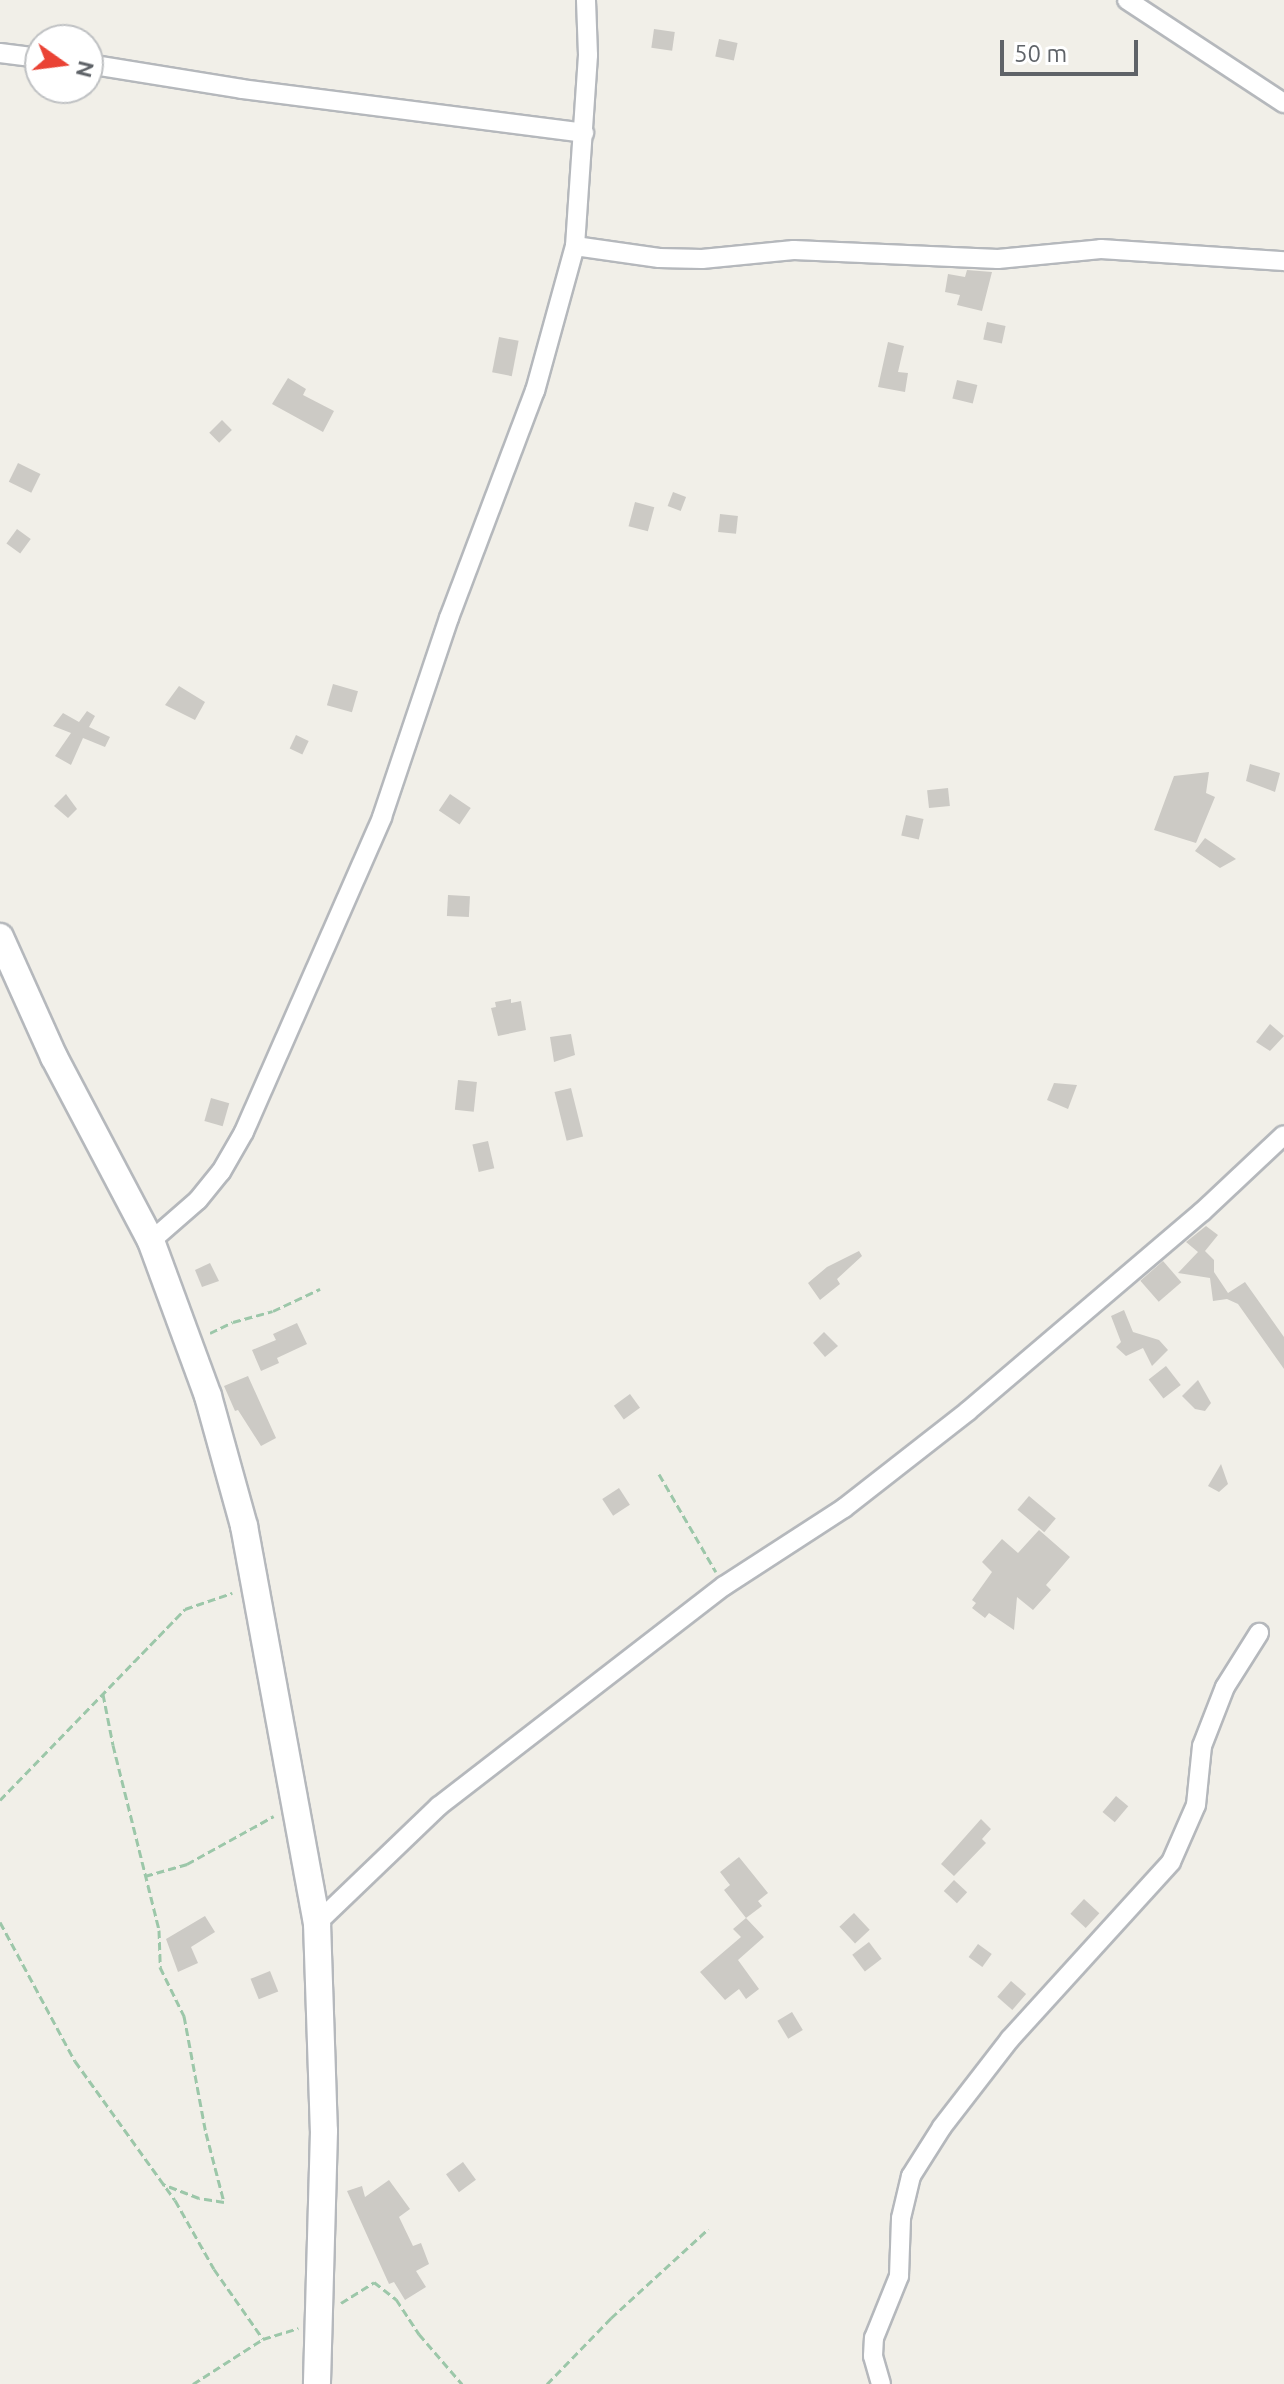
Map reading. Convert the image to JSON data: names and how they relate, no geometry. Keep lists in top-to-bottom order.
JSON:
{
  "scale_bar": "50 m",
  "north": "right"
}
